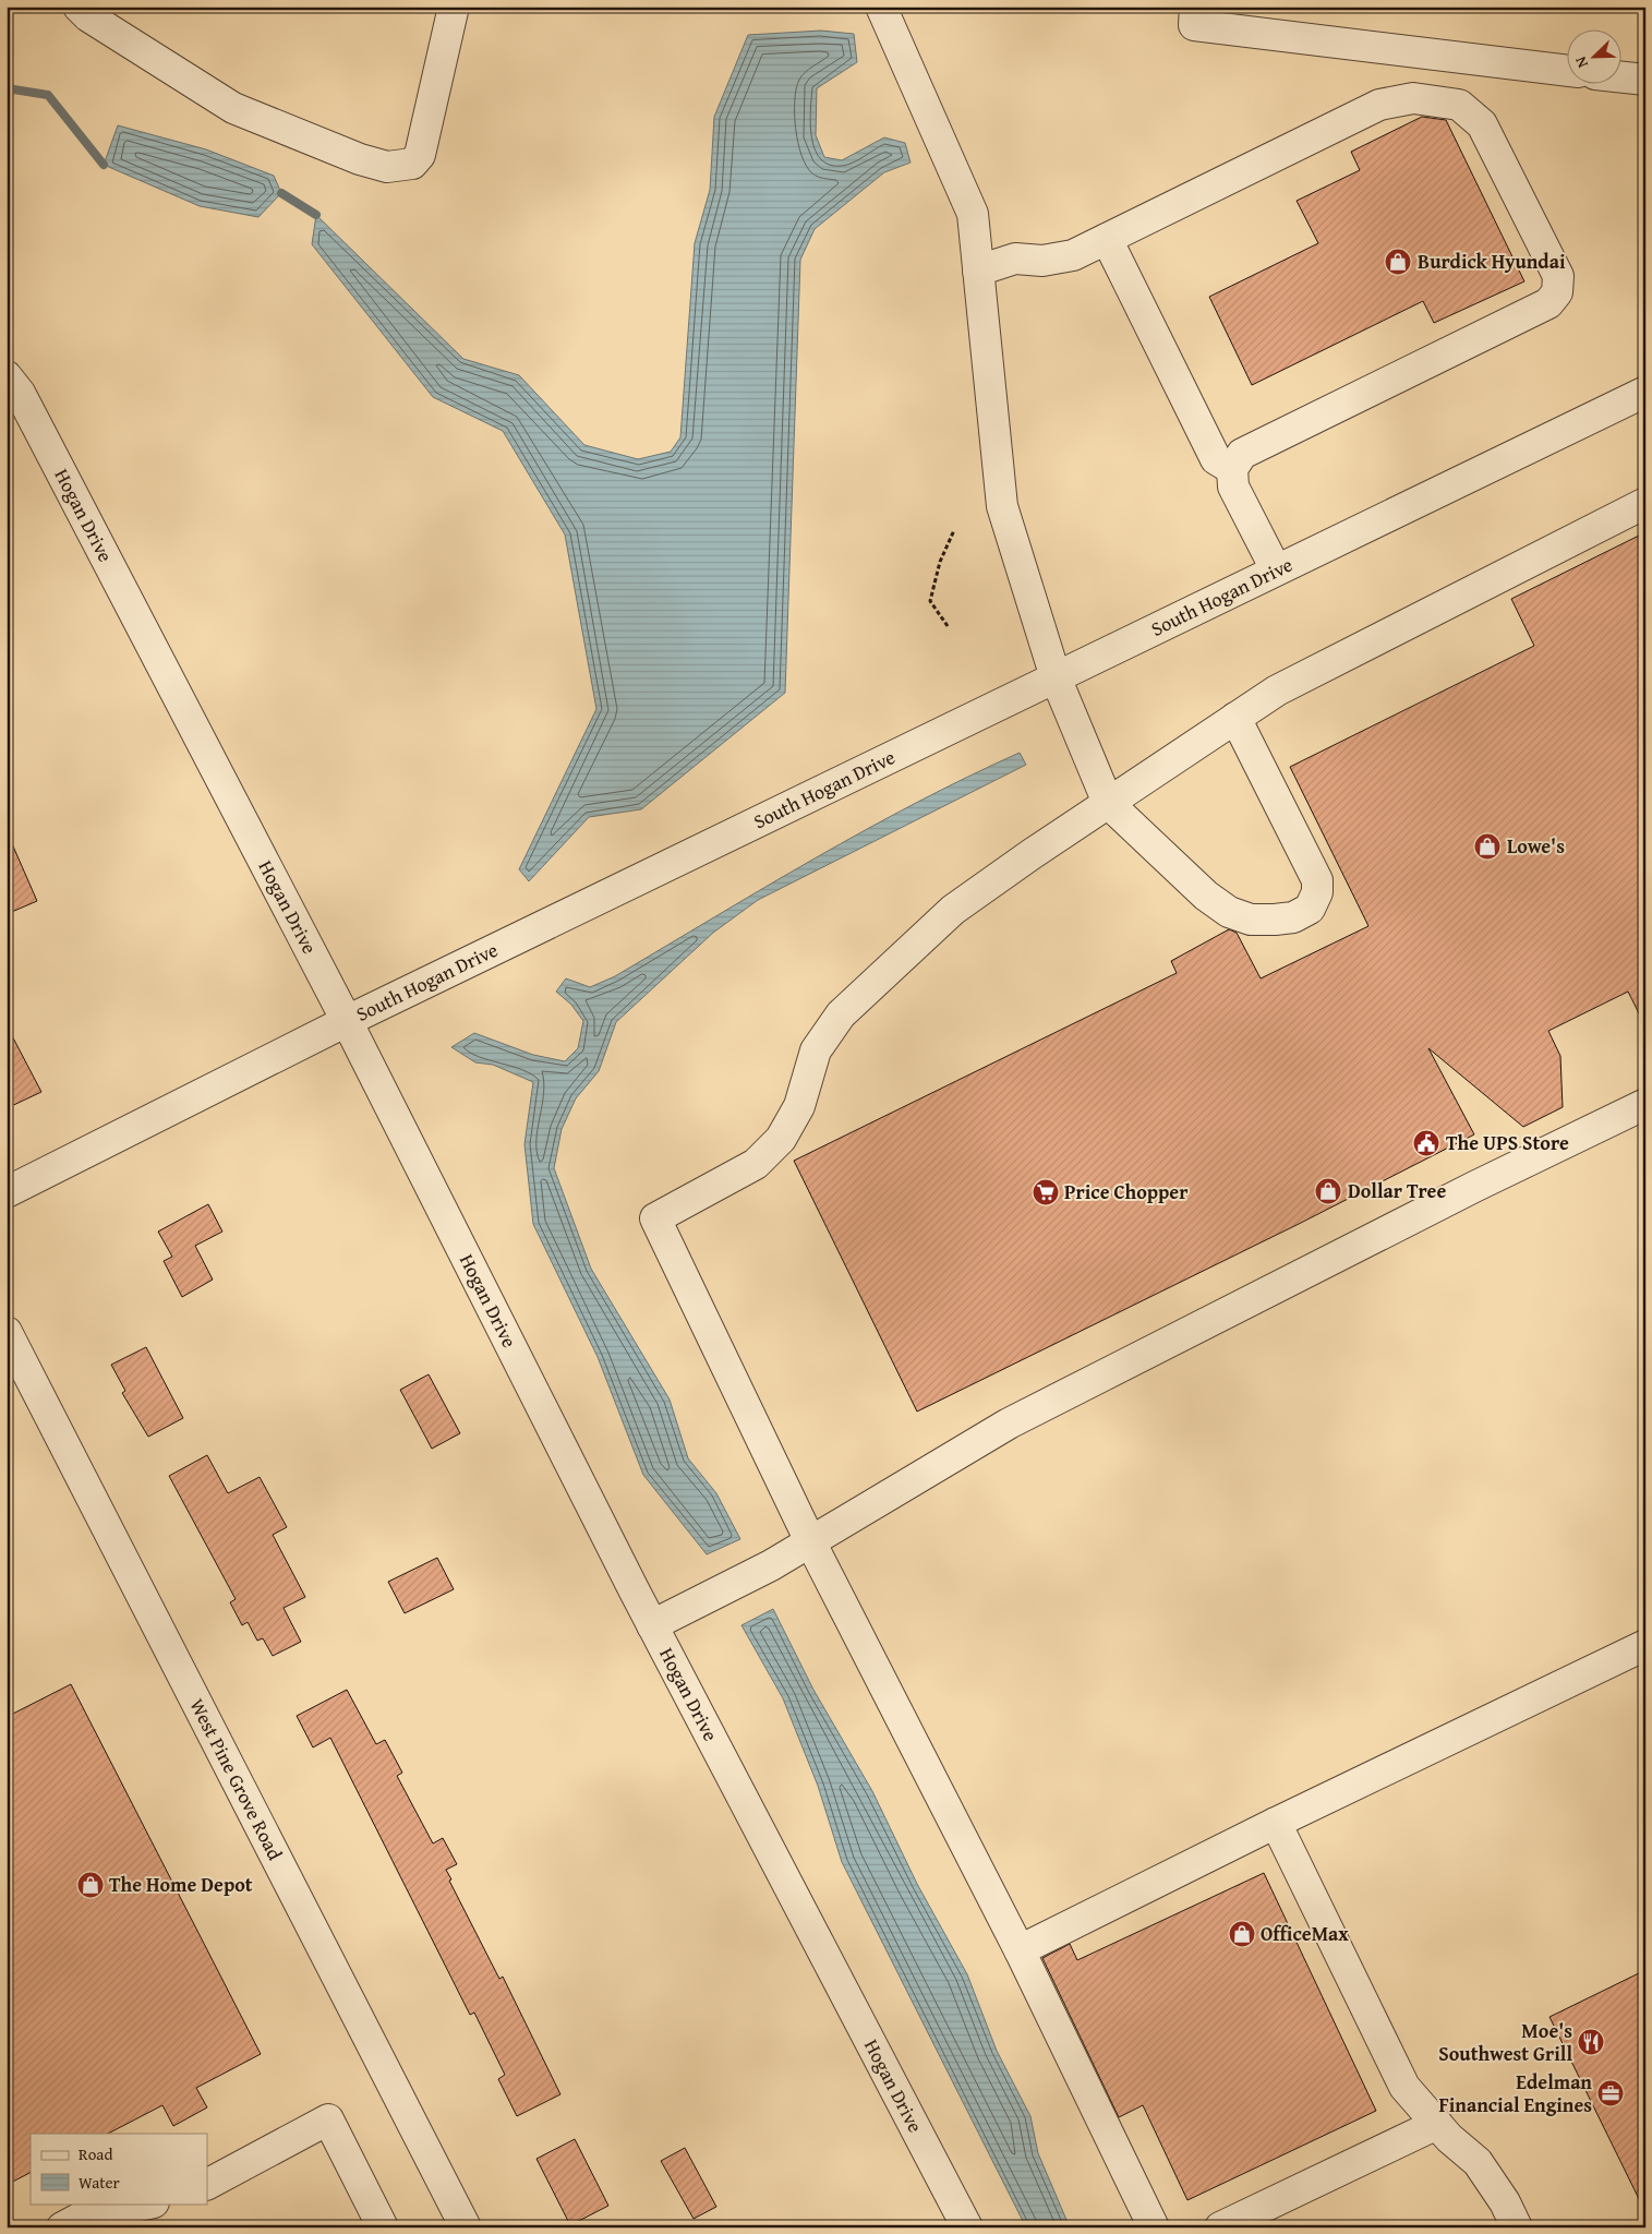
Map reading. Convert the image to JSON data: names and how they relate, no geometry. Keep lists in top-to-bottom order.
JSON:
{
  "streets": {
    "street": ["Hogan Drive", "South Hogan Drive", "West Pine Grove Road"]
  },
  "crossings": [
    ["Hogan Drive", "South Hogan Drive"]
  ],
  "places": {
    "shop": [
      "Burdick Hyundai",
      "Lowe's",
      "Dollar Tree",
      "The Home Depot",
      "OfficeMax"
    ],
    "public building": ["The UPS Store"],
    "supermarket": ["Price Chopper"],
    "restaurant": ["Moe's Southwest Grill"],
    "office": ["Edelman Financial Engines"]
  },
  "legend": ["Road", "Water"],
  "north": "bottom left"
}
